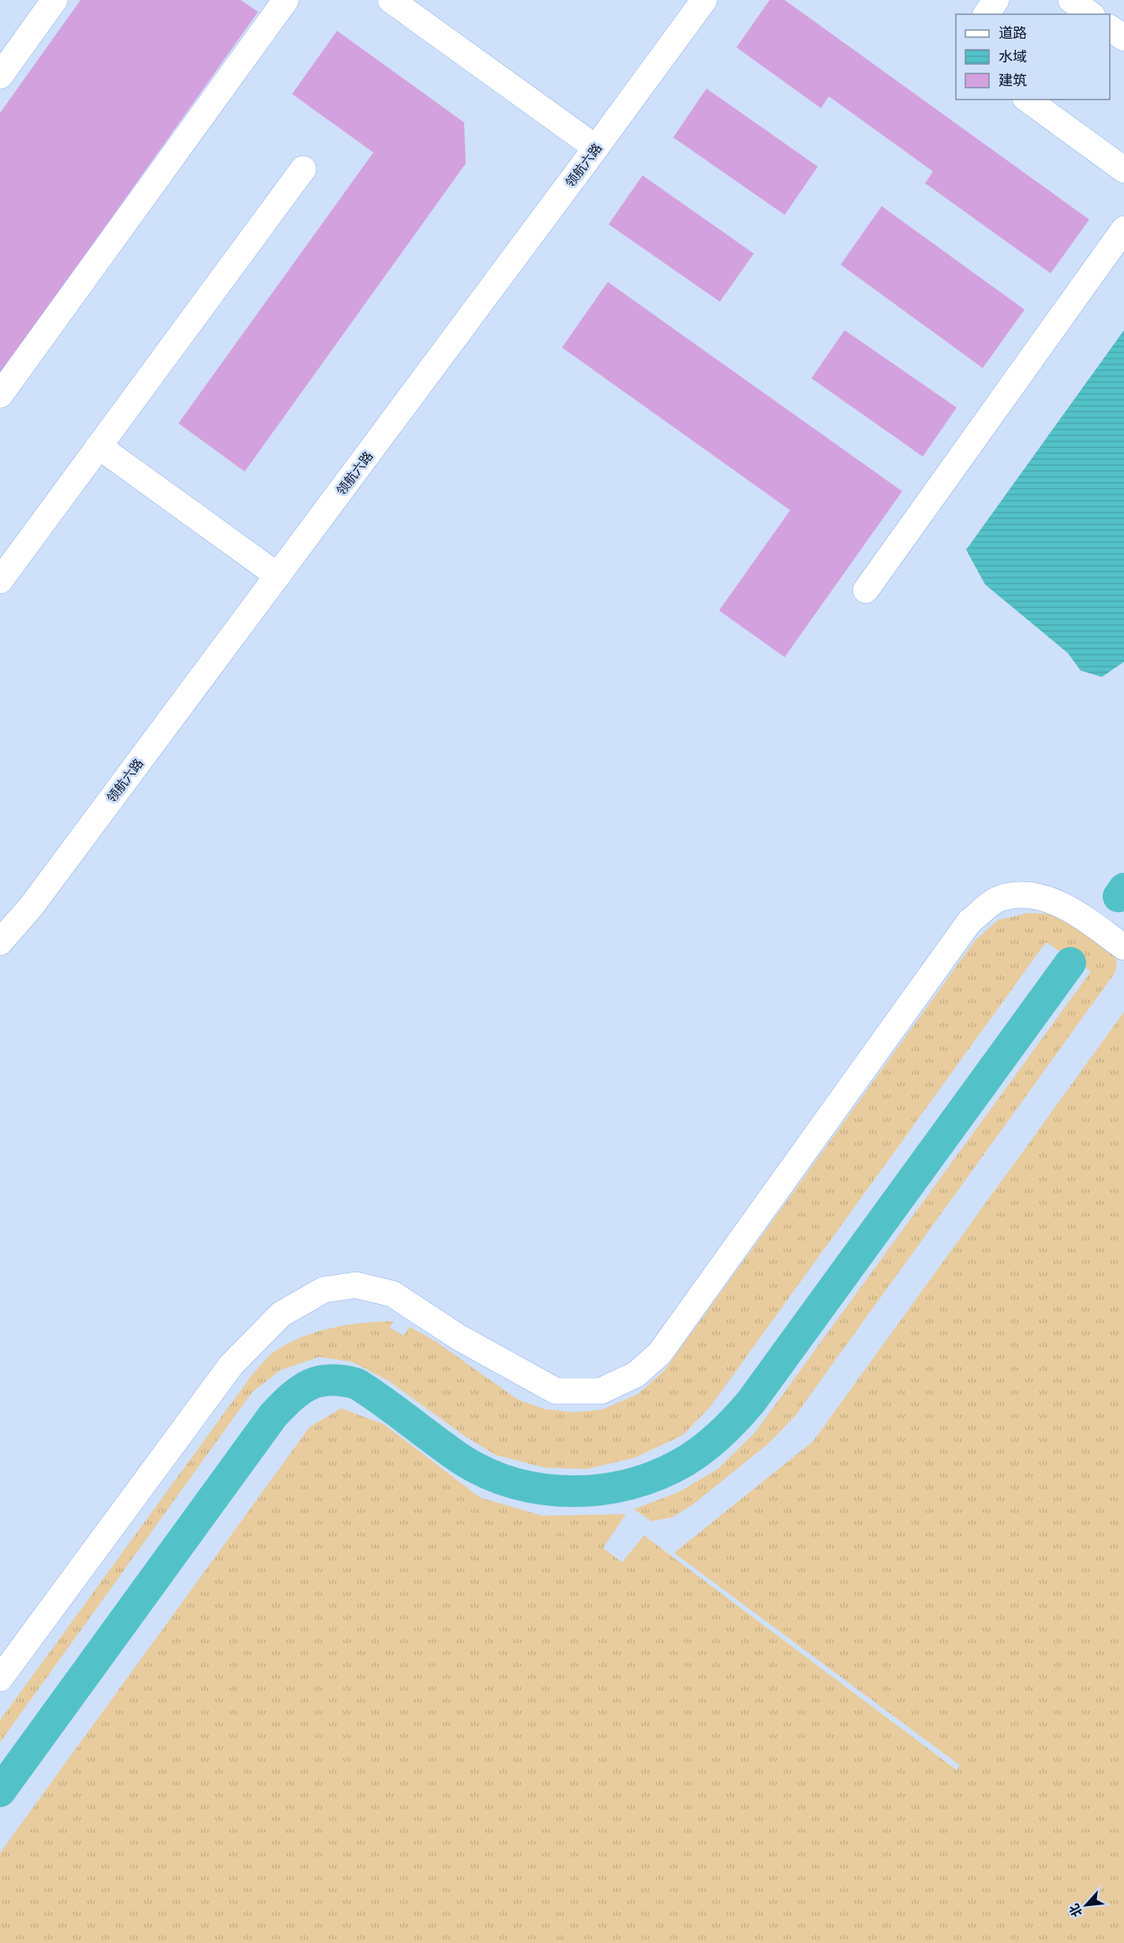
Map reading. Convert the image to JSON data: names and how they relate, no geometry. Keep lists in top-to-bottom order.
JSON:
{
  "streets": {
    "street": ["领航六路"]
  },
  "legend": ["道路", "水域", "建筑"],
  "north": "bottom left"
}
